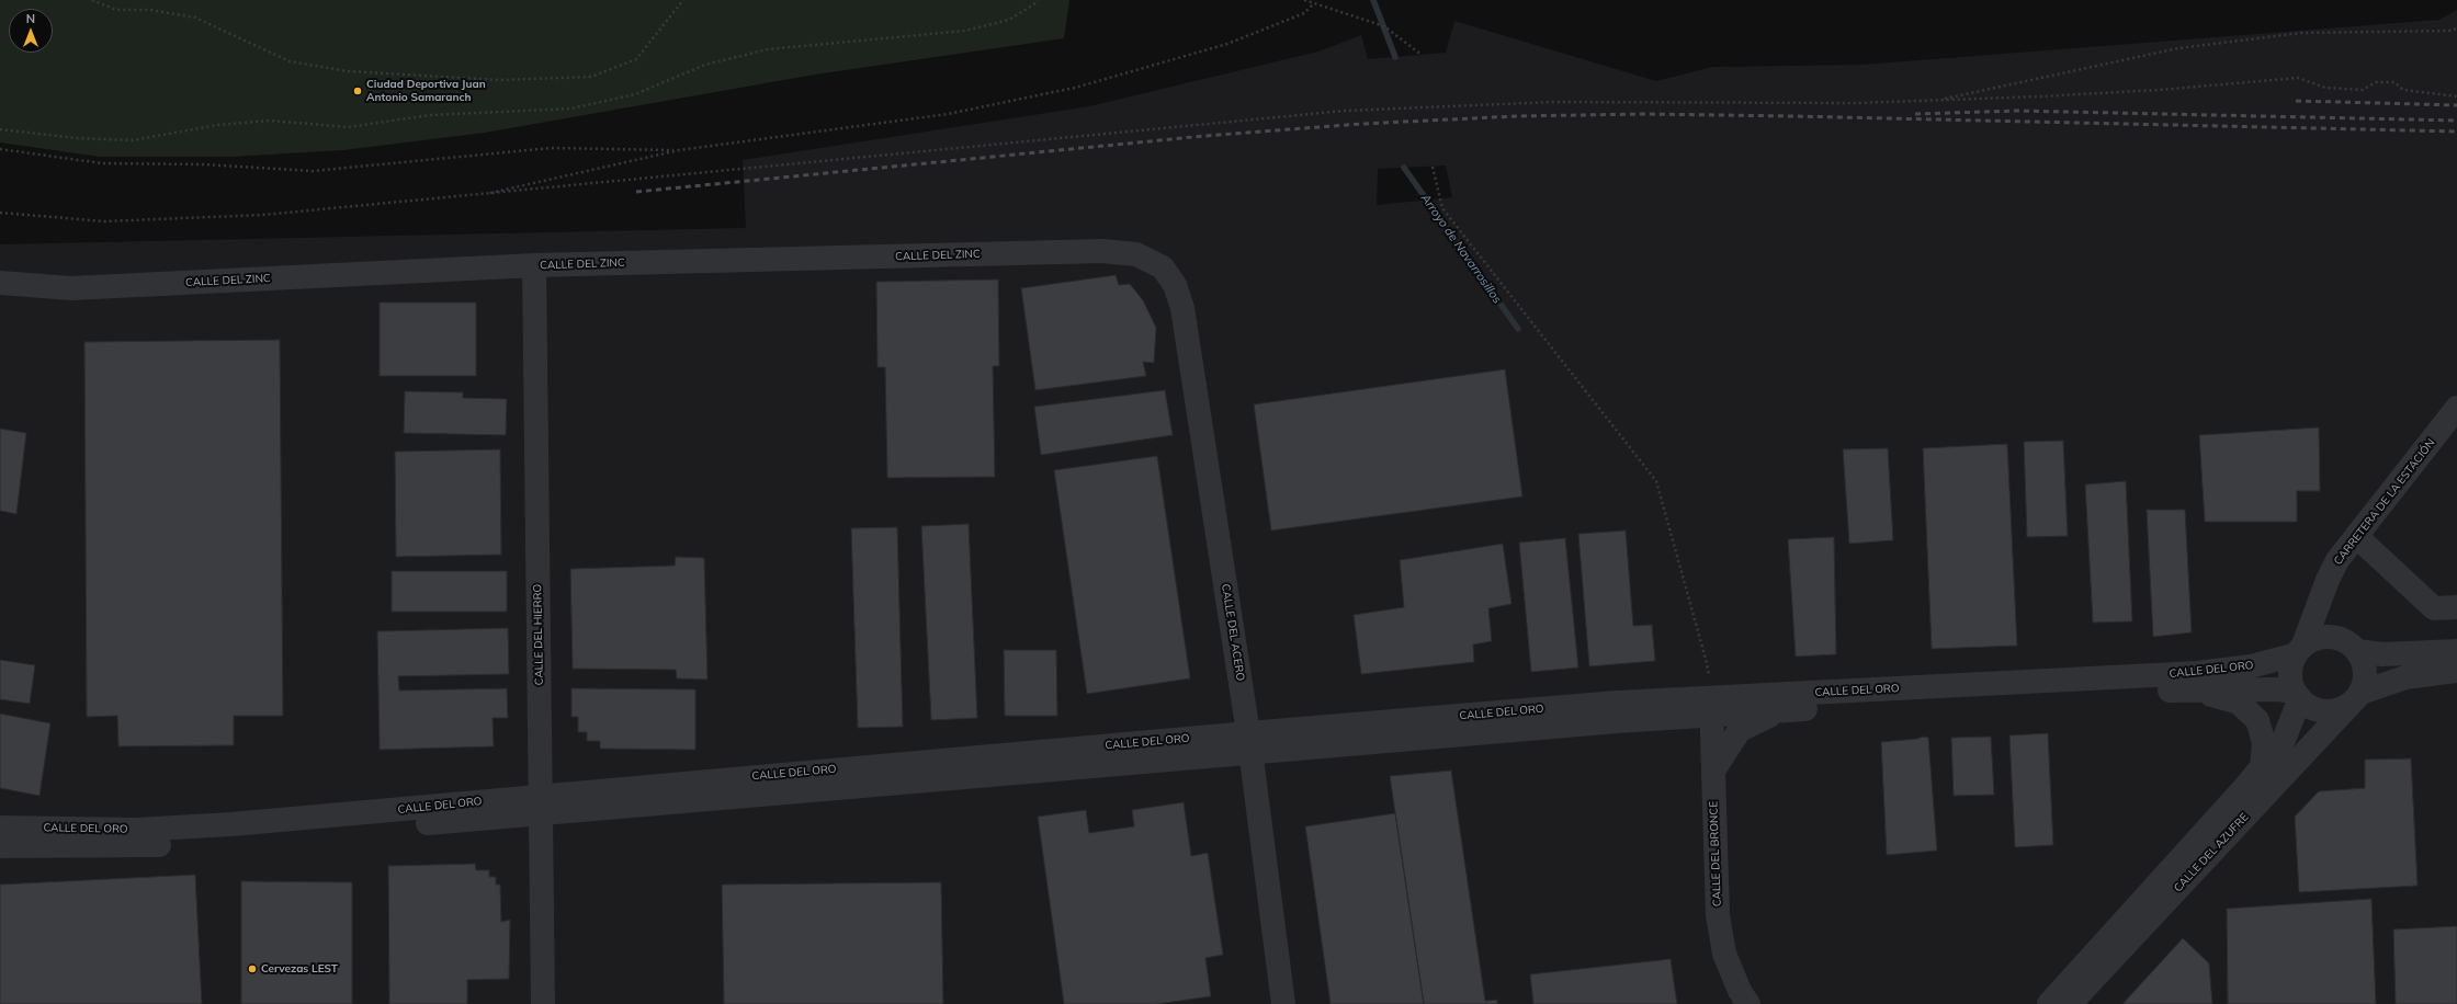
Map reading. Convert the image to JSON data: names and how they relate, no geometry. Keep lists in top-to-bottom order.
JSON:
{
  "streets": {
    "street": [
      "CALLE DEL ZINC",
      "CARRETERA DE LA ESTACIÓN",
      "CALLE DEL ACERO",
      "CALLE DEL HIERRO",
      "CALLE DEL ORO",
      "CALLE DEL AZUFRE",
      "CALLE DEL BRONCE"
    ]
  },
  "crossings": [
    ["CALLE DEL ZINC", "CALLE DEL ACERO"],
    ["CALLE DEL ZINC", "CALLE DEL HIERRO"],
    ["CARRETERA DE LA ESTACIÓN", "CALLE DEL ORO"],
    ["CARRETERA DE LA ESTACIÓN", "CALLE DEL AZUFRE"],
    ["CALLE DEL ACERO", "CALLE DEL ORO"],
    ["CALLE DEL HIERRO", "CALLE DEL ORO"],
    ["CALLE DEL ORO", "CALLE DEL AZUFRE"],
    ["CALLE DEL ORO", "CALLE DEL BRONCE"]
  ],
  "water": ["Arroyo de Navarrosillos"],
  "places": ["Ciudad Deportiva Juan Antonio Samaranch", "Cervezas LEST"],
  "north": "top"
}
